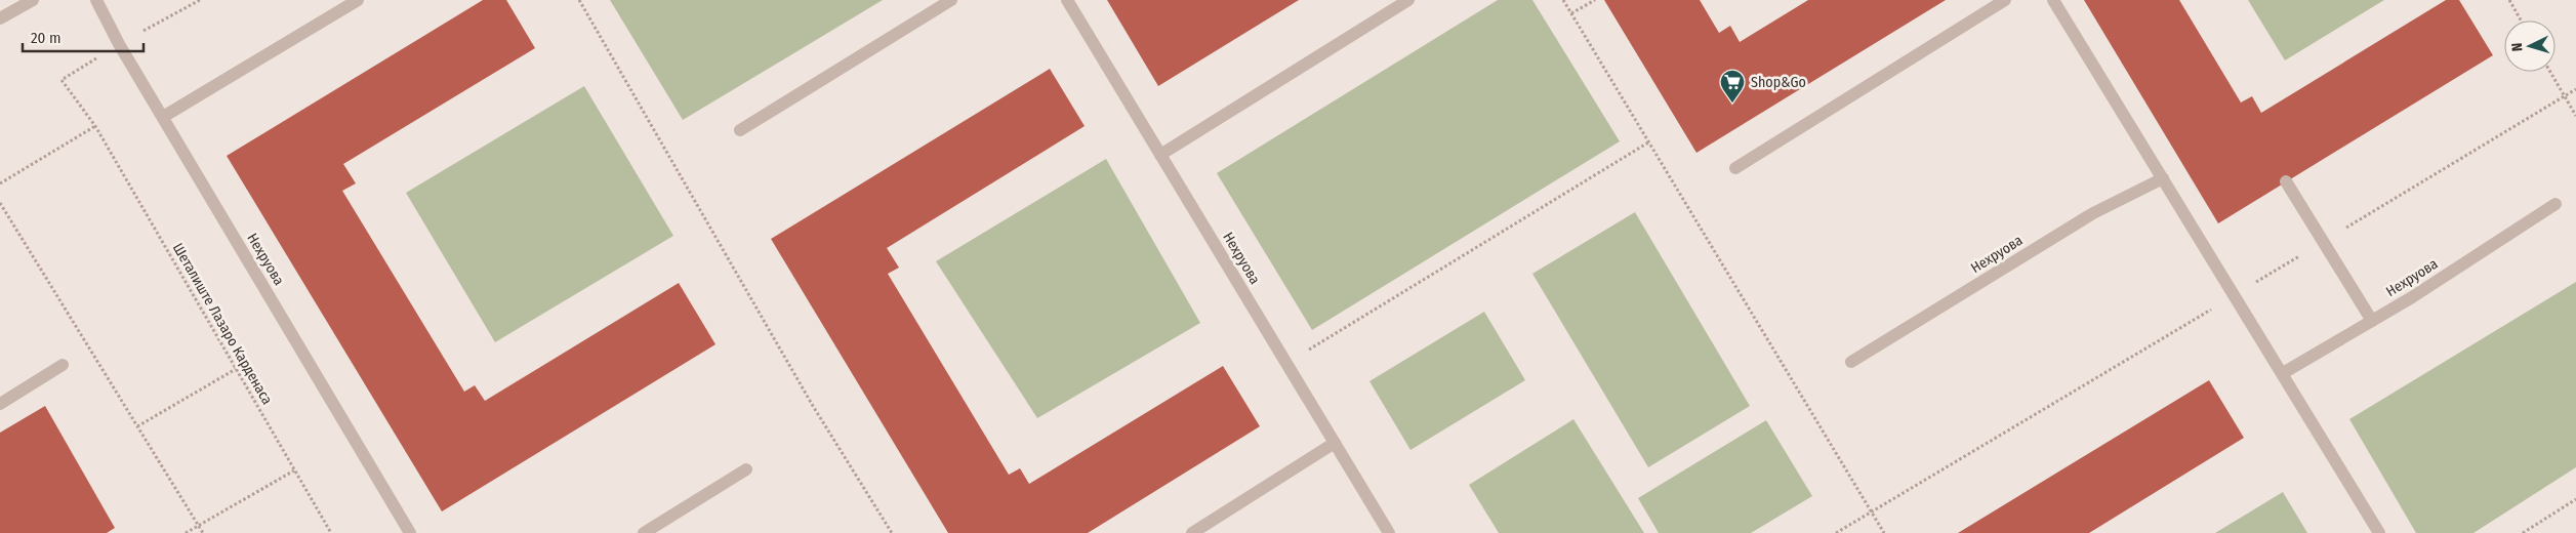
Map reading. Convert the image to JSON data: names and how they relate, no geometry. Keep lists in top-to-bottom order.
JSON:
{
  "streets": {
    "street": ["Нехруова"],
    "path": ["Шеталиште Лазаро Карденаса"]
  },
  "places": {
    "supermarket": ["Shop&Go"]
  },
  "scale_bar": "20 m",
  "north": "left"
}
